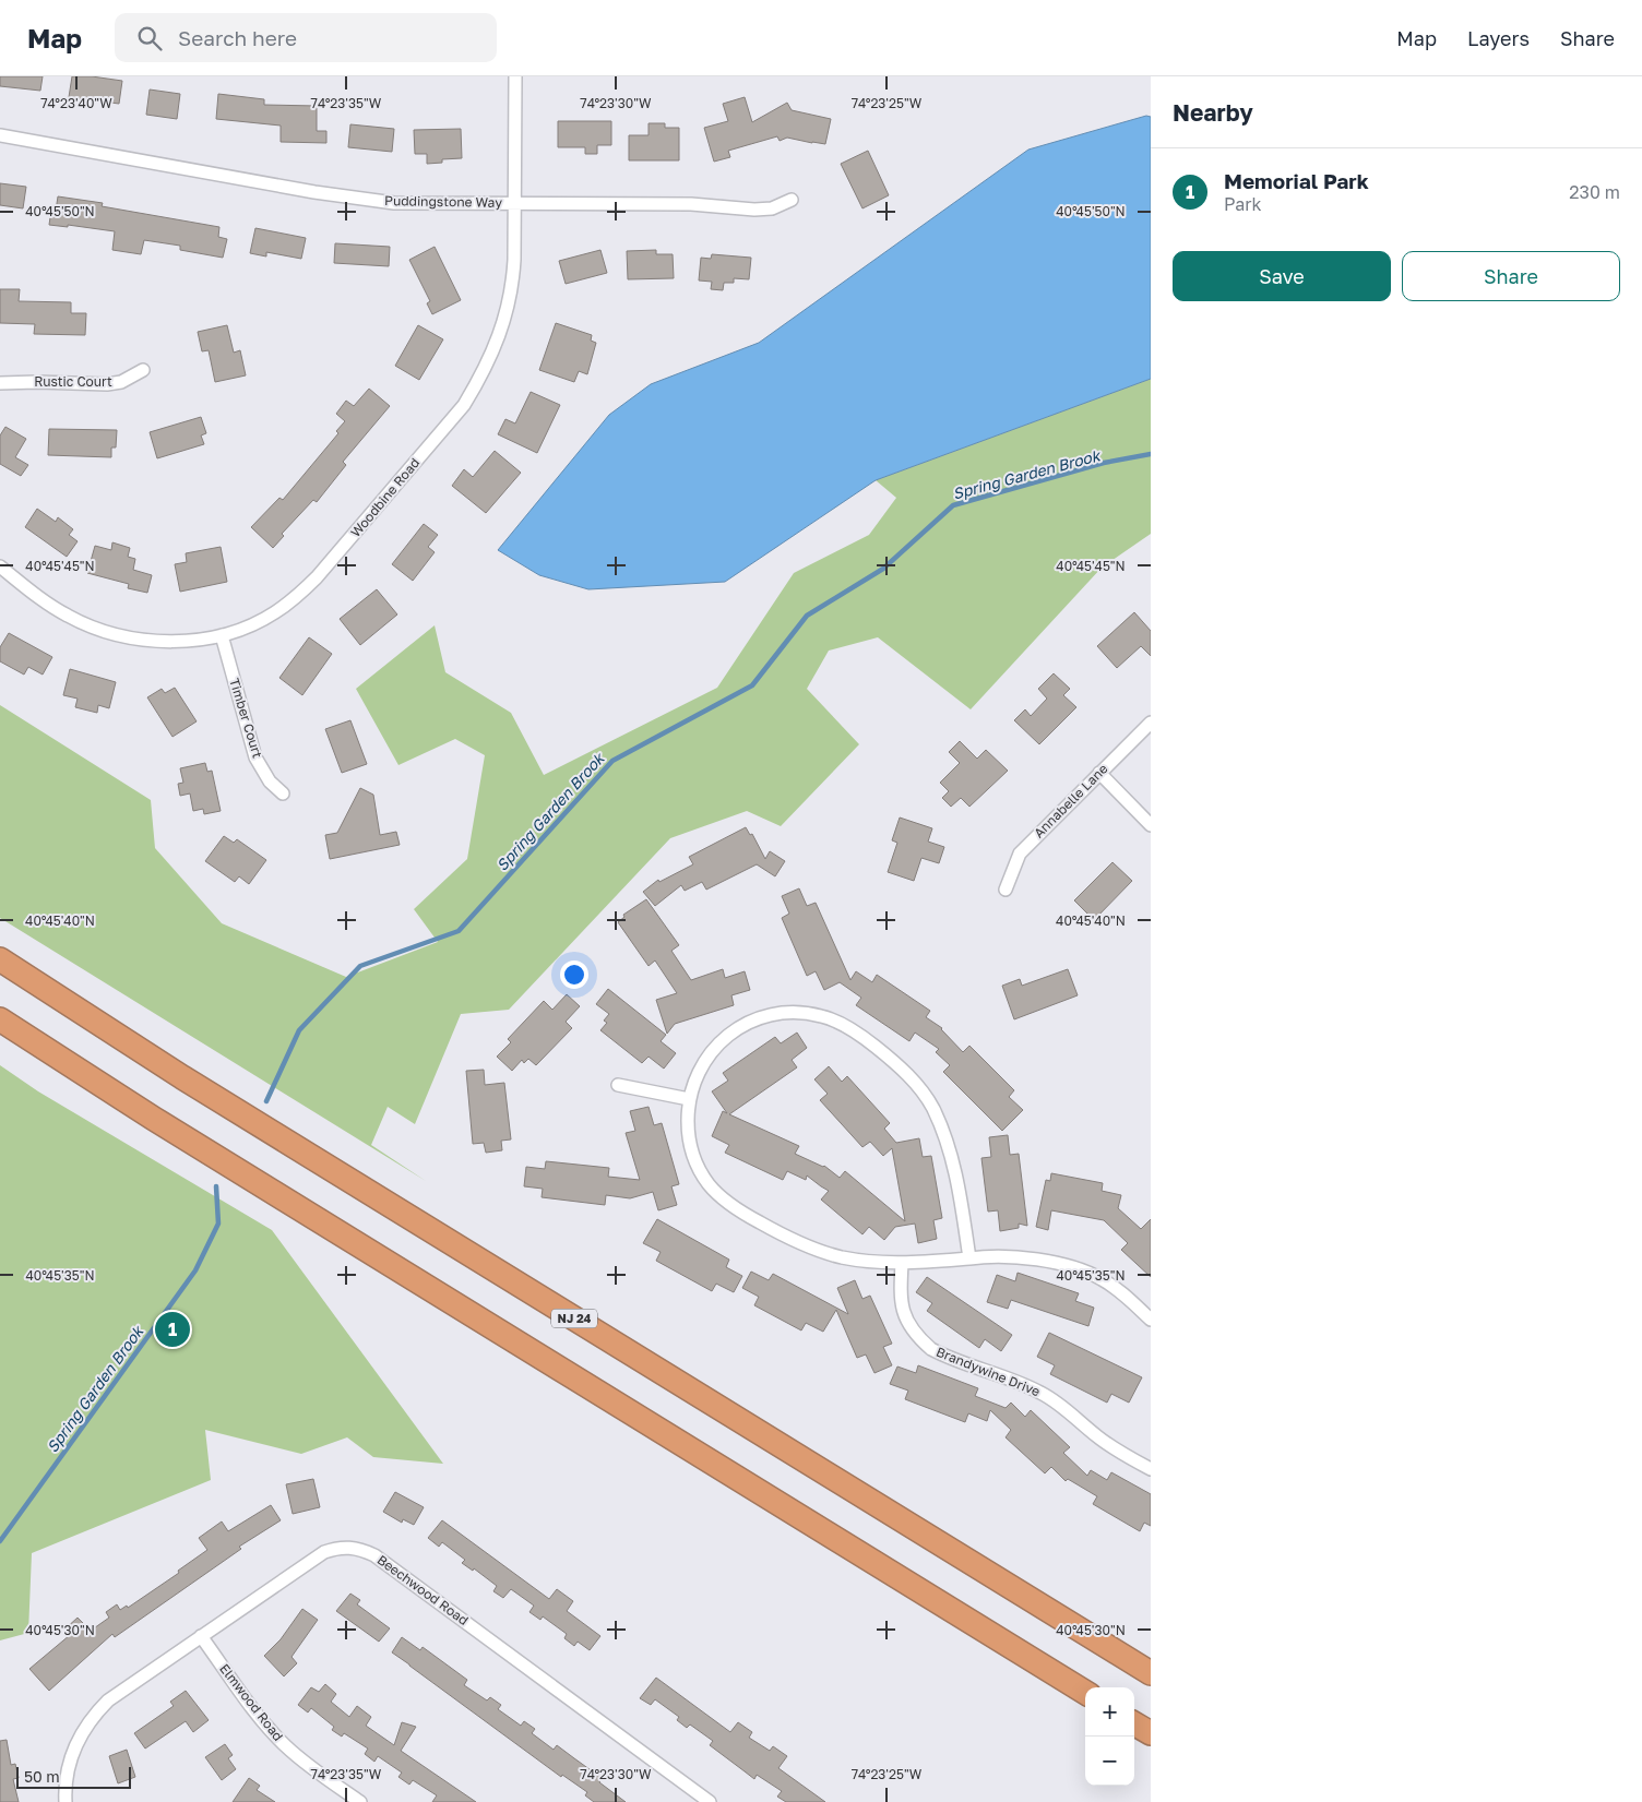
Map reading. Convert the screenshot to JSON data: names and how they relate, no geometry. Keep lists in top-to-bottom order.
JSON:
{
  "streets": {
    "highway": ["NJ 24"],
    "street": [
      "Puddingstone Way",
      "Rustic Court",
      "Woodbine Road",
      "Timber Court",
      "Annabelle Lane",
      "Brandywine Drive",
      "Beechwood Road",
      "Elmwood Road"
    ]
  },
  "crossings": [
    ["Puddingstone Way", "Woodbine Road"],
    ["Woodbine Road", "Timber Court"],
    ["Beechwood Road", "Elmwood Road"]
  ],
  "water": ["Spring Garden Brook"],
  "scale_bar": "50 m",
  "page": {
    "header": "Map",
    "search": "Search here",
    "nav": ["Map", "Layers", "Share"],
    "heading": "Nearby",
    "list": [
      {
        "mark": "1",
        "name": "Memorial Park",
        "note": "Park",
        "value": "230 m"
      }
    ],
    "buttons": ["Save", "Share"],
    "pins": "1",
    "map_buttons": ["+", "−"],
    "scale": "50 m"
  },
  "coordinates": [
    "74°23'40\"W",
    "74°23'35\"W",
    "74°23'30\"W",
    "74°23'25\"W",
    "40°45'50\"N",
    "40°45'45\"N",
    "40°45'40\"N",
    "40°45'35\"N",
    "40°45'30\"N"
  ]
}
